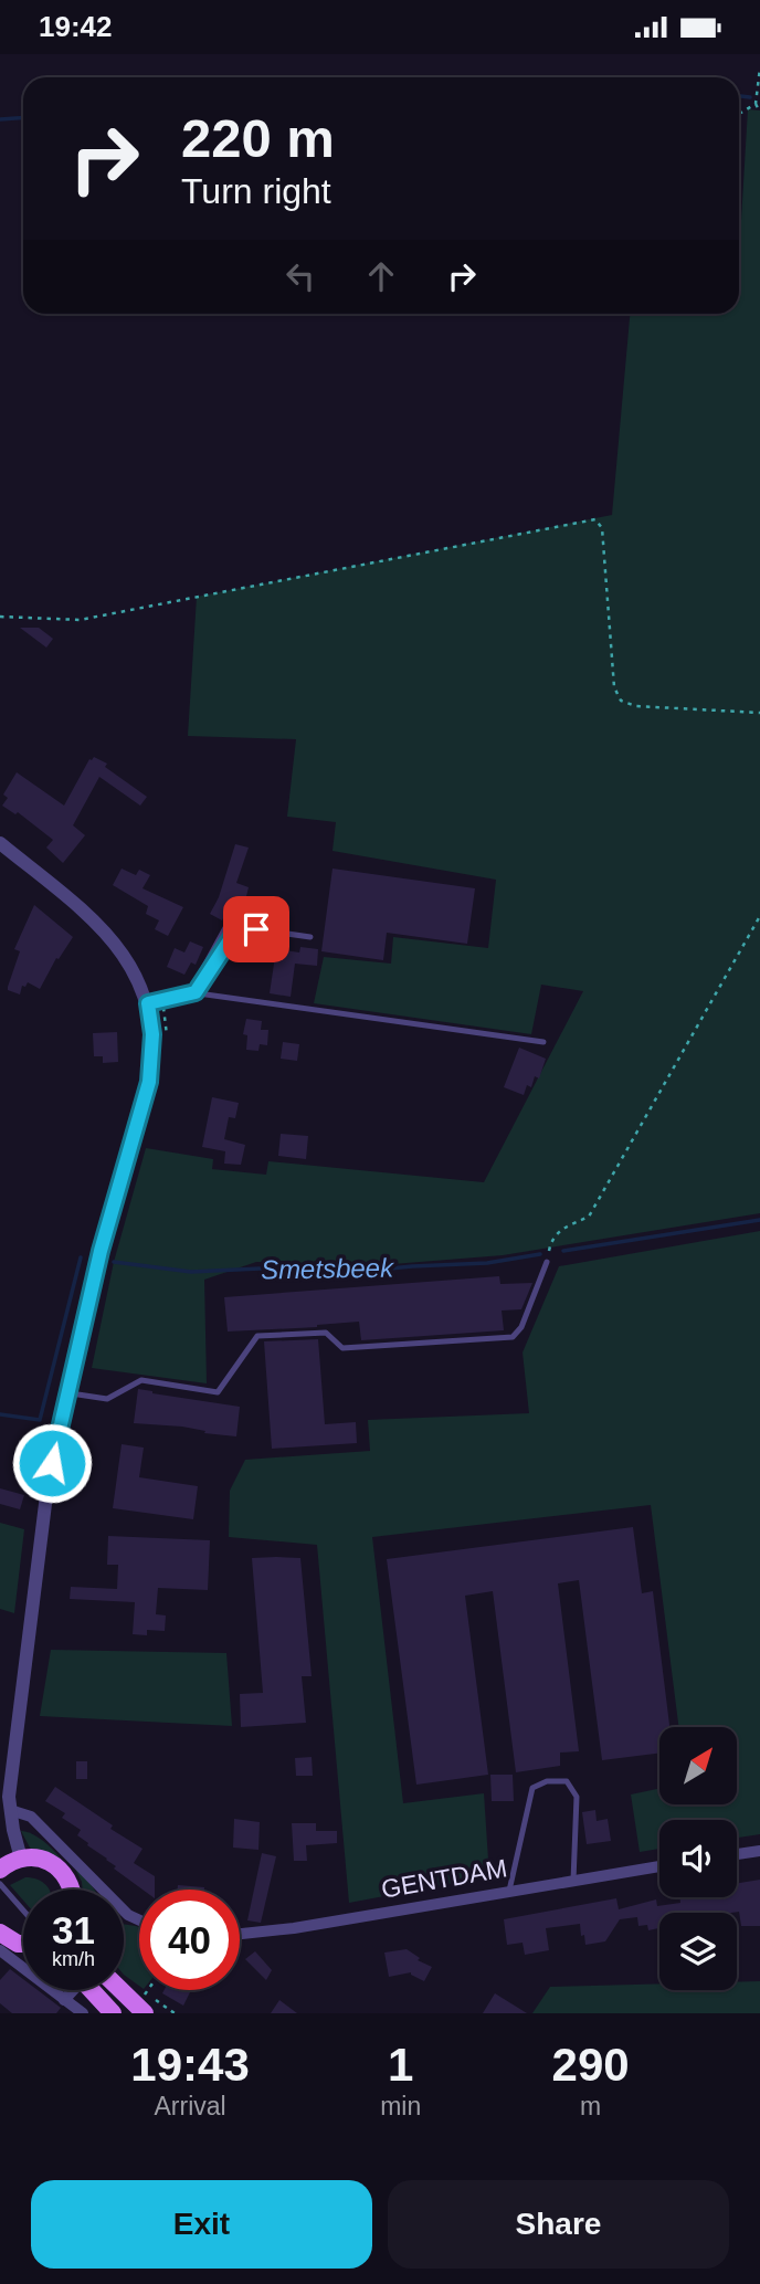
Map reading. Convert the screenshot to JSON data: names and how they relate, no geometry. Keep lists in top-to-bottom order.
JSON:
{
  "streets": {
    "street": ["GENTDAM"]
  },
  "water": ["Smetsbeek"],
  "north": "top right",
  "page": {
    "status": "19:42",
    "turn": ["220 m", "Turn right"],
    "speed": "31 km/h",
    "limit": "40",
    "eta": [
      "19:43",
      "Arrival",
      "1",
      "min",
      "290",
      "m"
    ],
    "buttons": ["Exit", "Share"]
  }
}
